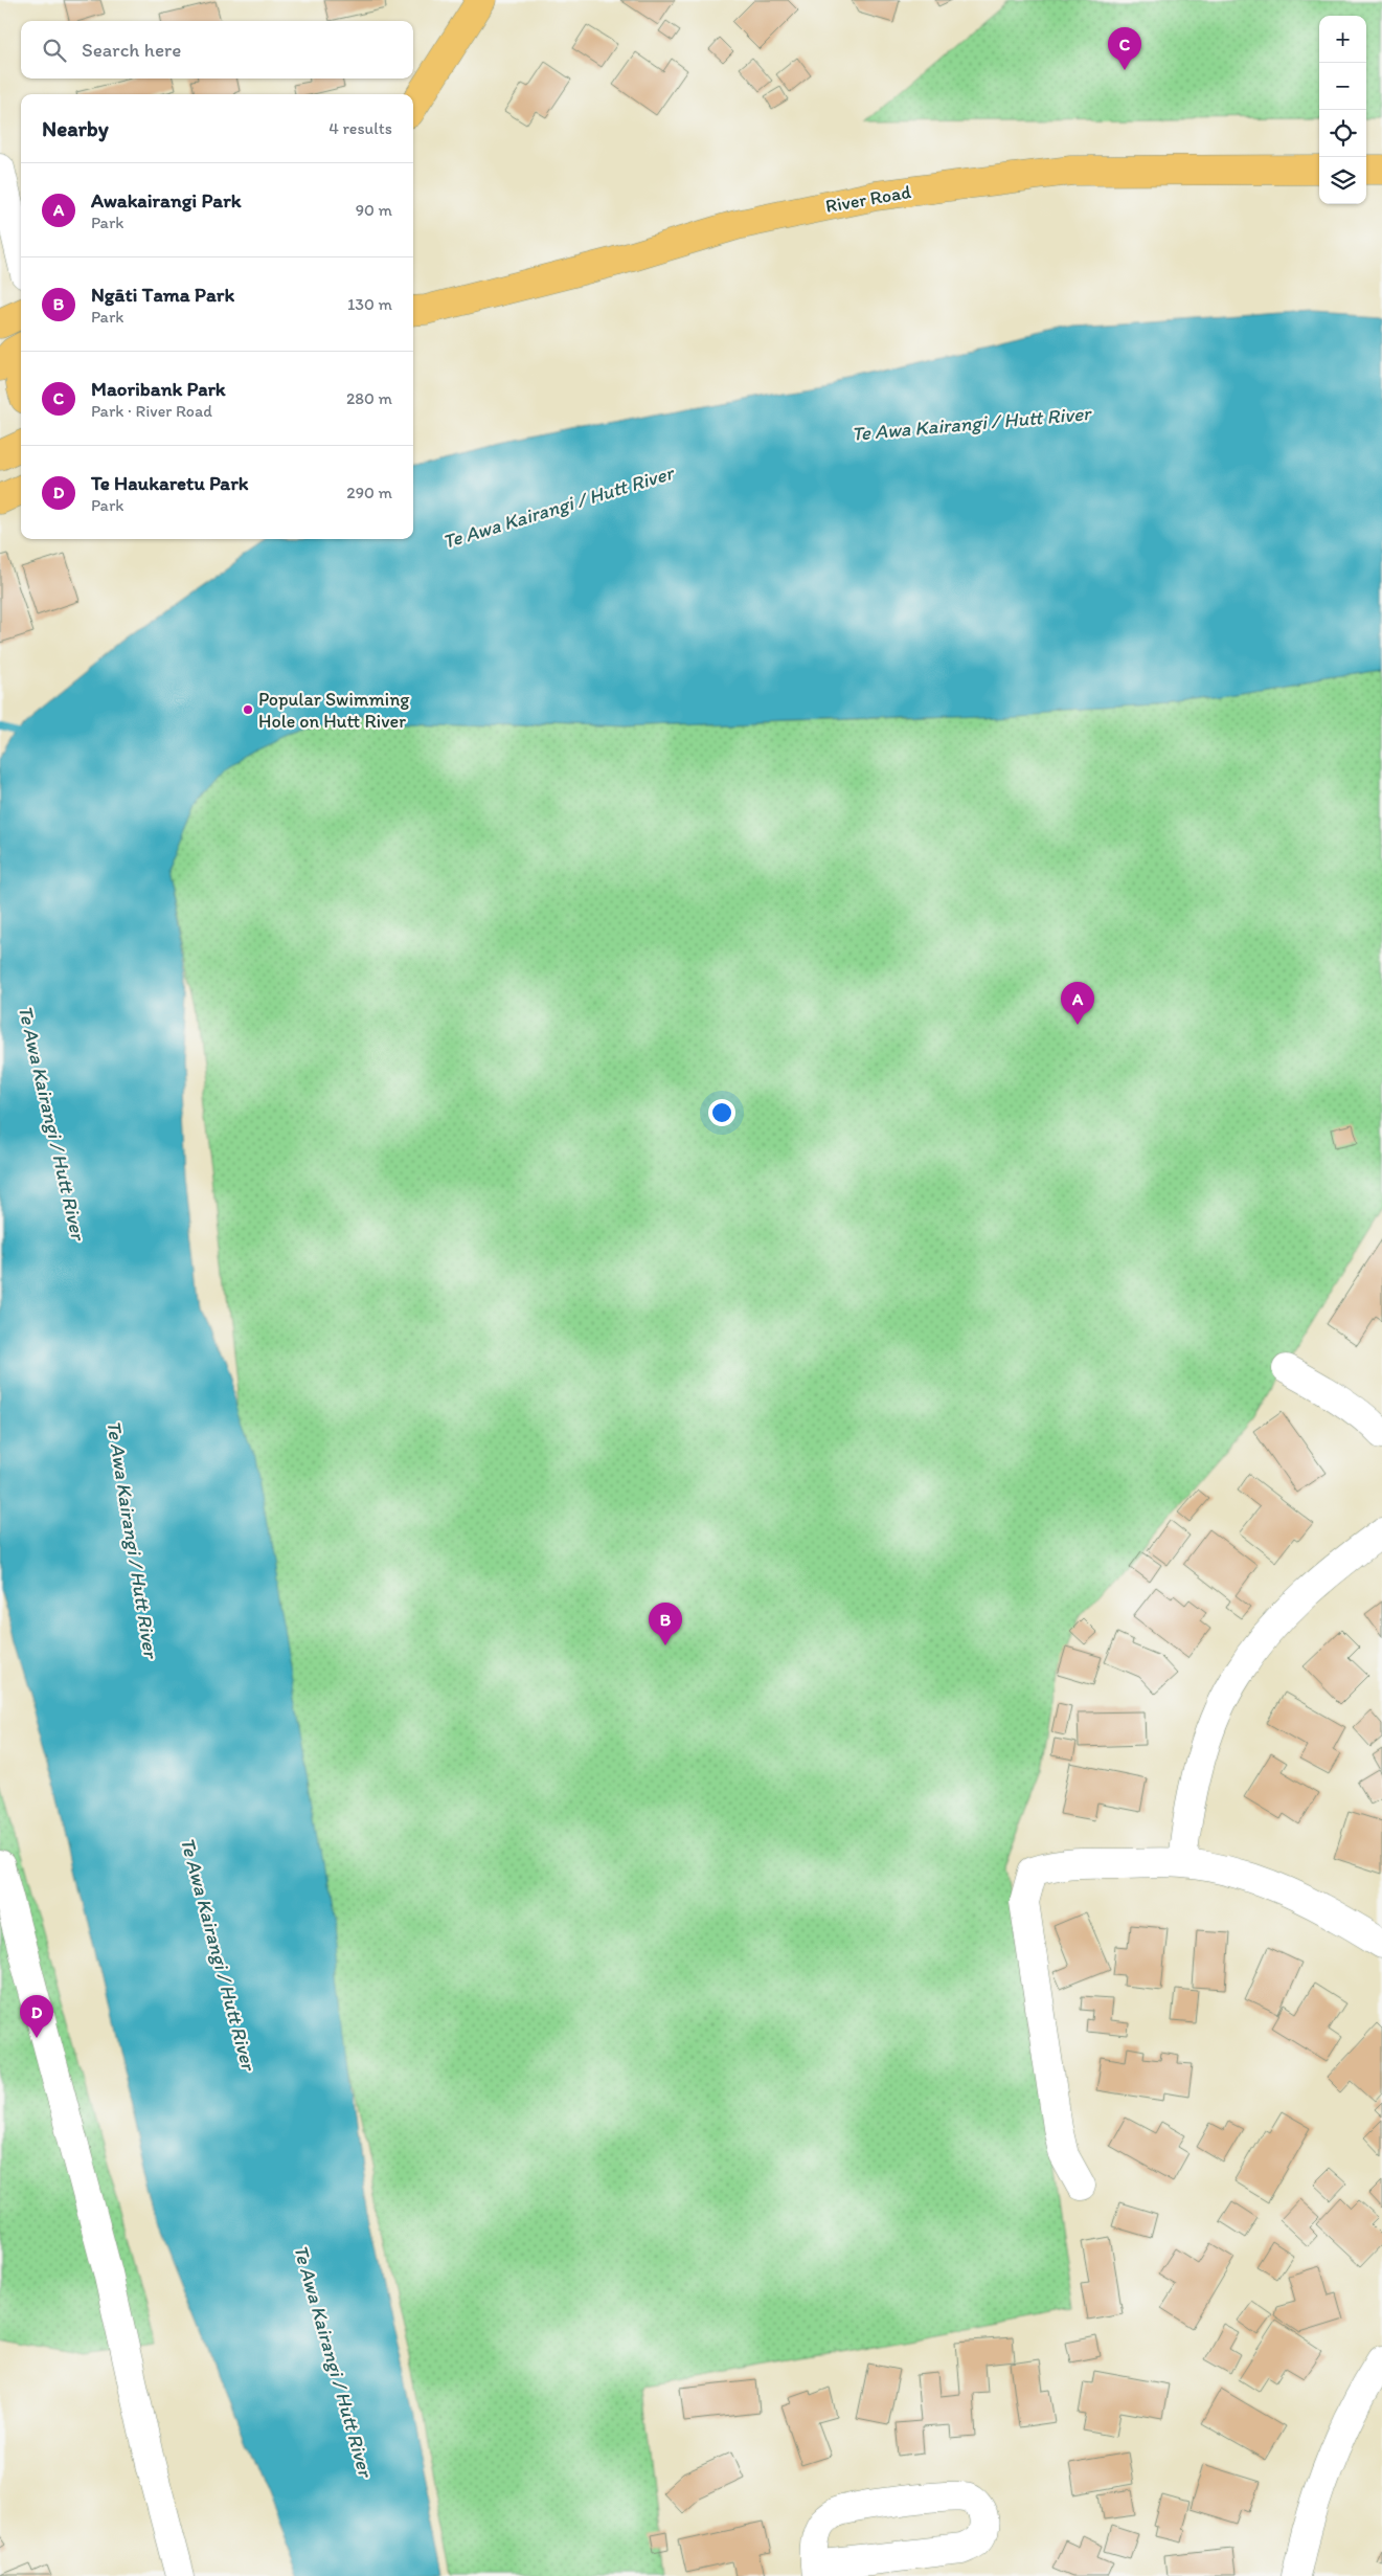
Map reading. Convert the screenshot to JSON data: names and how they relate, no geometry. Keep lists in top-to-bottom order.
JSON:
{
  "streets": {
    "main road": ["River Road"]
  },
  "water": ["Te Awa Kairangi / Hutt River"],
  "places": ["Popular Swimming Hole on Hutt River"],
  "page": {
    "map_buttons": ["+", "−"],
    "search": "Search here",
    "pins": [
      "C",
      "A",
      "B",
      "D"
    ],
    "heading": ["Nearby", "4 results"],
    "list": [
      {
        "mark": "A",
        "name": "Awakairangi Park",
        "note": "Park",
        "value": "90 m"
      },
      {
        "mark": "B",
        "name": "Ngāti Tama Park",
        "note": "Park",
        "value": "130 m"
      },
      {
        "mark": "C",
        "name": "Maoribank Park",
        "note": "Park · River Road",
        "value": "280 m"
      },
      {
        "mark": "D",
        "name": "Te Haukaretu Park",
        "note": "Park",
        "value": "290 m"
      }
    ]
  }
}
